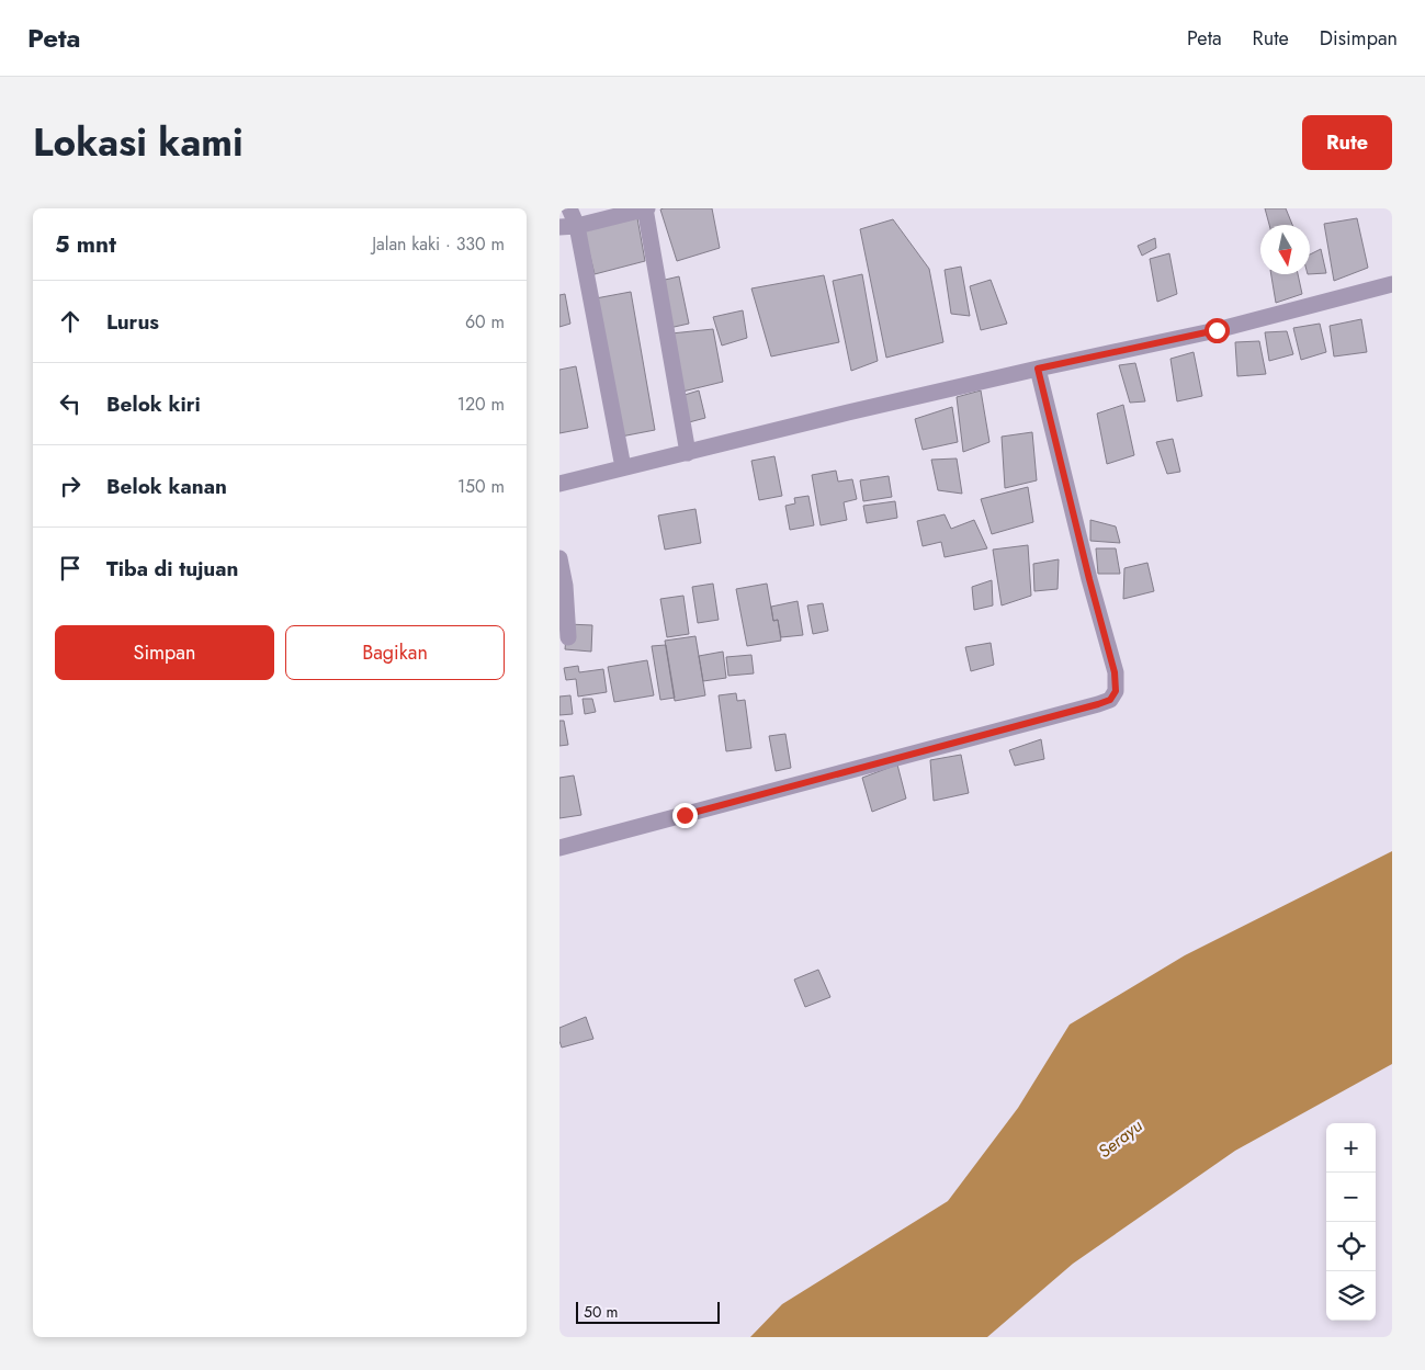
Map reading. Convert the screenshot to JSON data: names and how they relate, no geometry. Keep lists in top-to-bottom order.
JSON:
{
  "water": ["Serayu"],
  "scale_bar": "50 m",
  "north": "bottom",
  "page": {
    "header": "Peta",
    "nav": ["Peta", "Rute", "Disimpan"],
    "title": "Lokasi kami",
    "buttons": [
      "Rute",
      ["Simpan", "Bagikan"]
    ],
    "heading": ["5 mnt", "Jalan kaki · 330 m"],
    "list": [
      ["Lurus", "60 m"],
      ["Belok kiri", "120 m"],
      ["Belok kanan", "150 m"],
      "Tiba di tujuan"
    ],
    "map_buttons": ["+", "−"],
    "scale": "50 m"
  }
}
